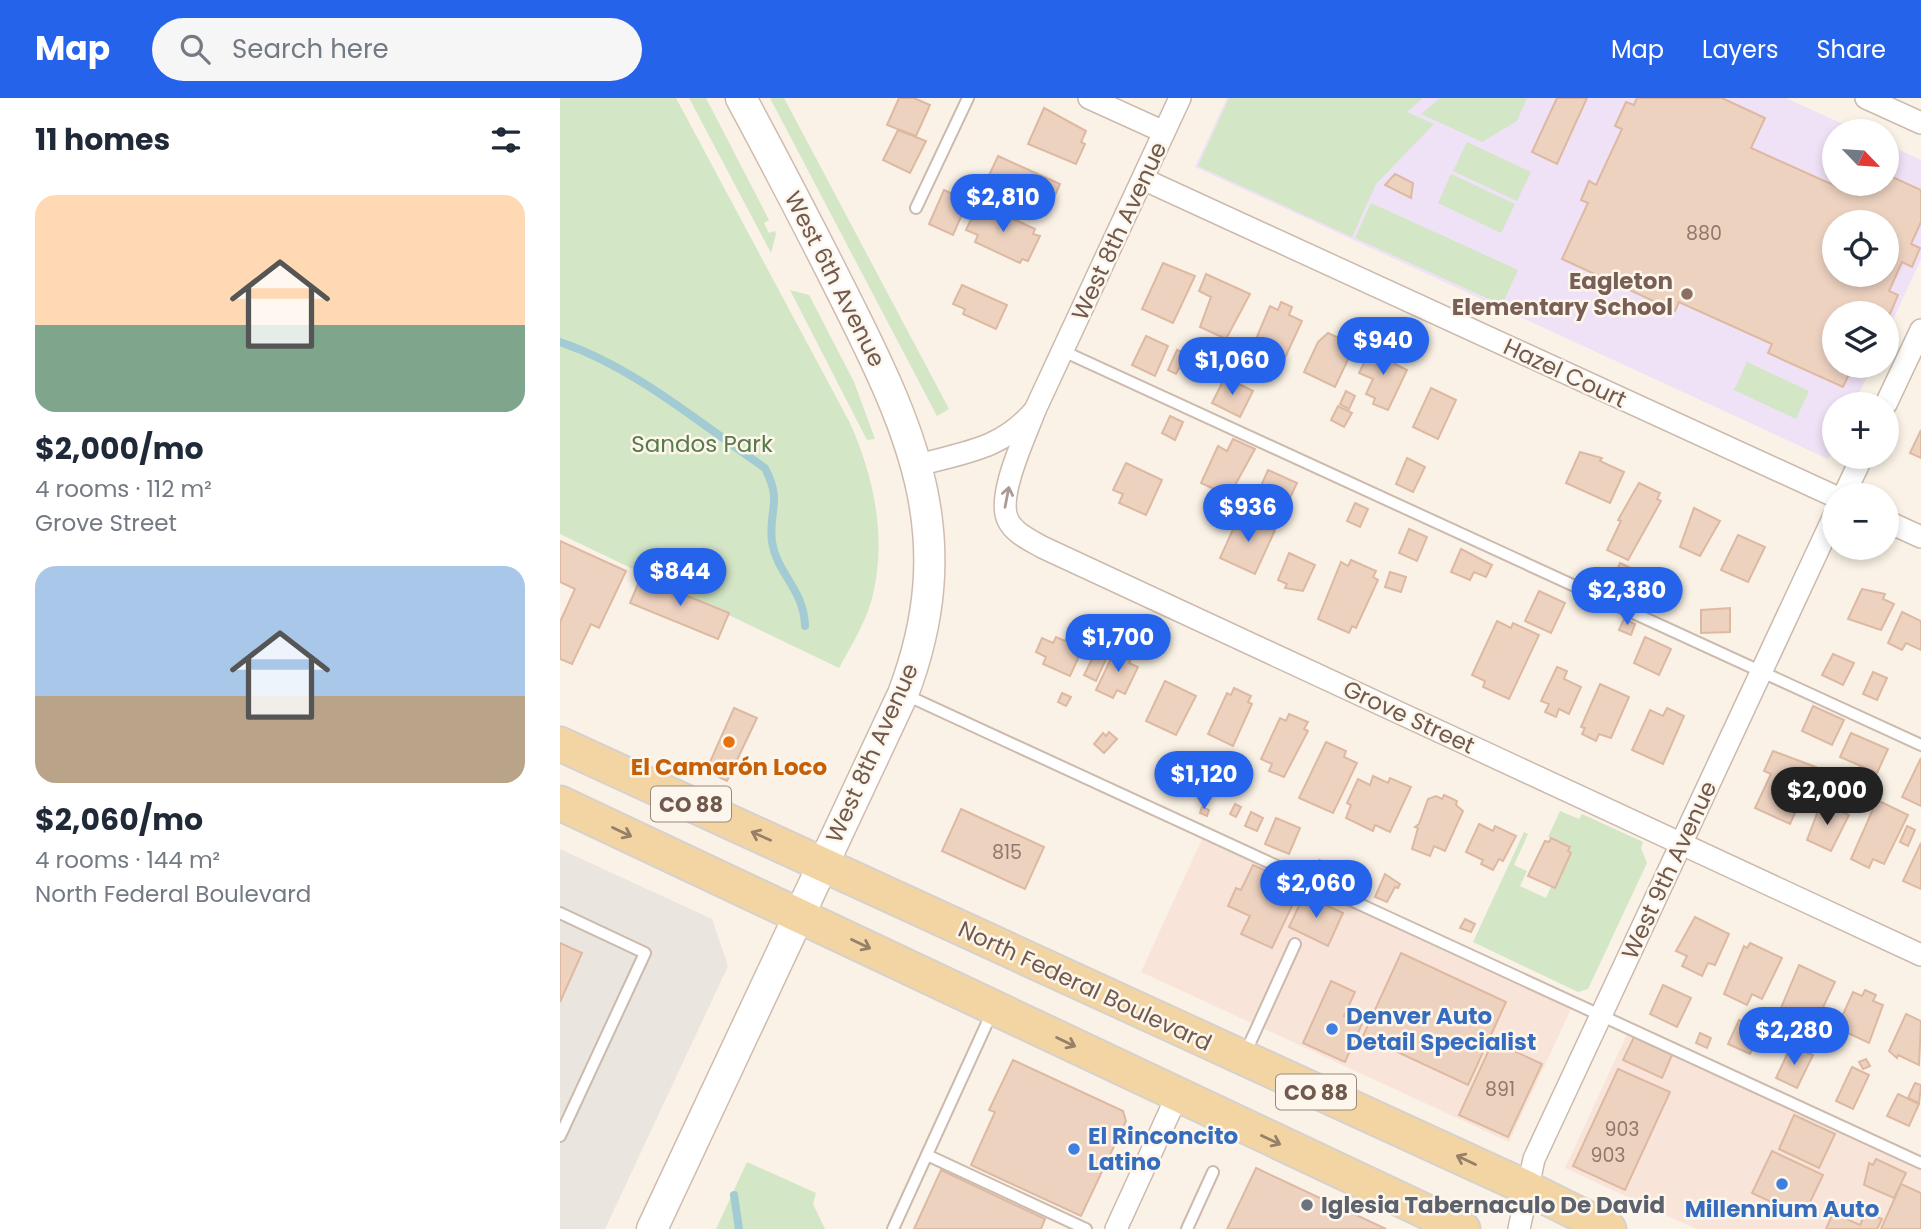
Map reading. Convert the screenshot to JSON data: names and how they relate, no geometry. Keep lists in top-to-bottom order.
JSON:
{
  "streets": {
    "main road": [
      "West 8th Avenue",
      "West 6th Avenue",
      "CO 88",
      "North Federal Boulevard"
    ],
    "street": ["Hazel Court", "Grove Street", "West 9th Avenue"]
  },
  "crossings": [
    ["West 8th Avenue", "West 6th Avenue"],
    ["West 8th Avenue", "Hazel Court"],
    ["West 8th Avenue", "Grove Street"],
    ["West 8th Avenue", "North Federal Boulevard"],
    ["Grove Street", "West 9th Avenue"],
    ["West 9th Avenue", "North Federal Boulevard"]
  ],
  "one_way": ["Grove Street"],
  "parks": ["Sandos Park"],
  "places": [
    "Eagleton Elementary School",
    "El Camarón Loco",
    "Denver Auto Detail Specialist",
    "El Rinconcito Latino",
    "Millennium Auto",
    "Iglesia Tabernaculo De David"
  ],
  "house_numbers": [
    "880",
    "815",
    "891",
    "903",
    "903"
  ],
  "north": "bottom right",
  "page": {
    "header": "Map",
    "search": "Search here",
    "nav": ["Map", "Layers", "Share"],
    "heading": "11 homes",
    "map_buttons": ["+", "−"],
    "price": [
      "$2,810",
      "$940",
      "$1,060",
      "$936",
      "$844",
      "$2,380",
      "$1,700",
      "$1,120",
      "$2,000",
      "$2,060",
      "$2,280"
    ],
    "list": [
      {
        "name": "$2,000/mo",
        "note": "4 rooms · 112 m² · Grove Street"
      },
      {
        "name": "$2,060/mo",
        "note": "4 rooms · 144 m² · North Federal Boulevard"
      }
    ]
  }
}
